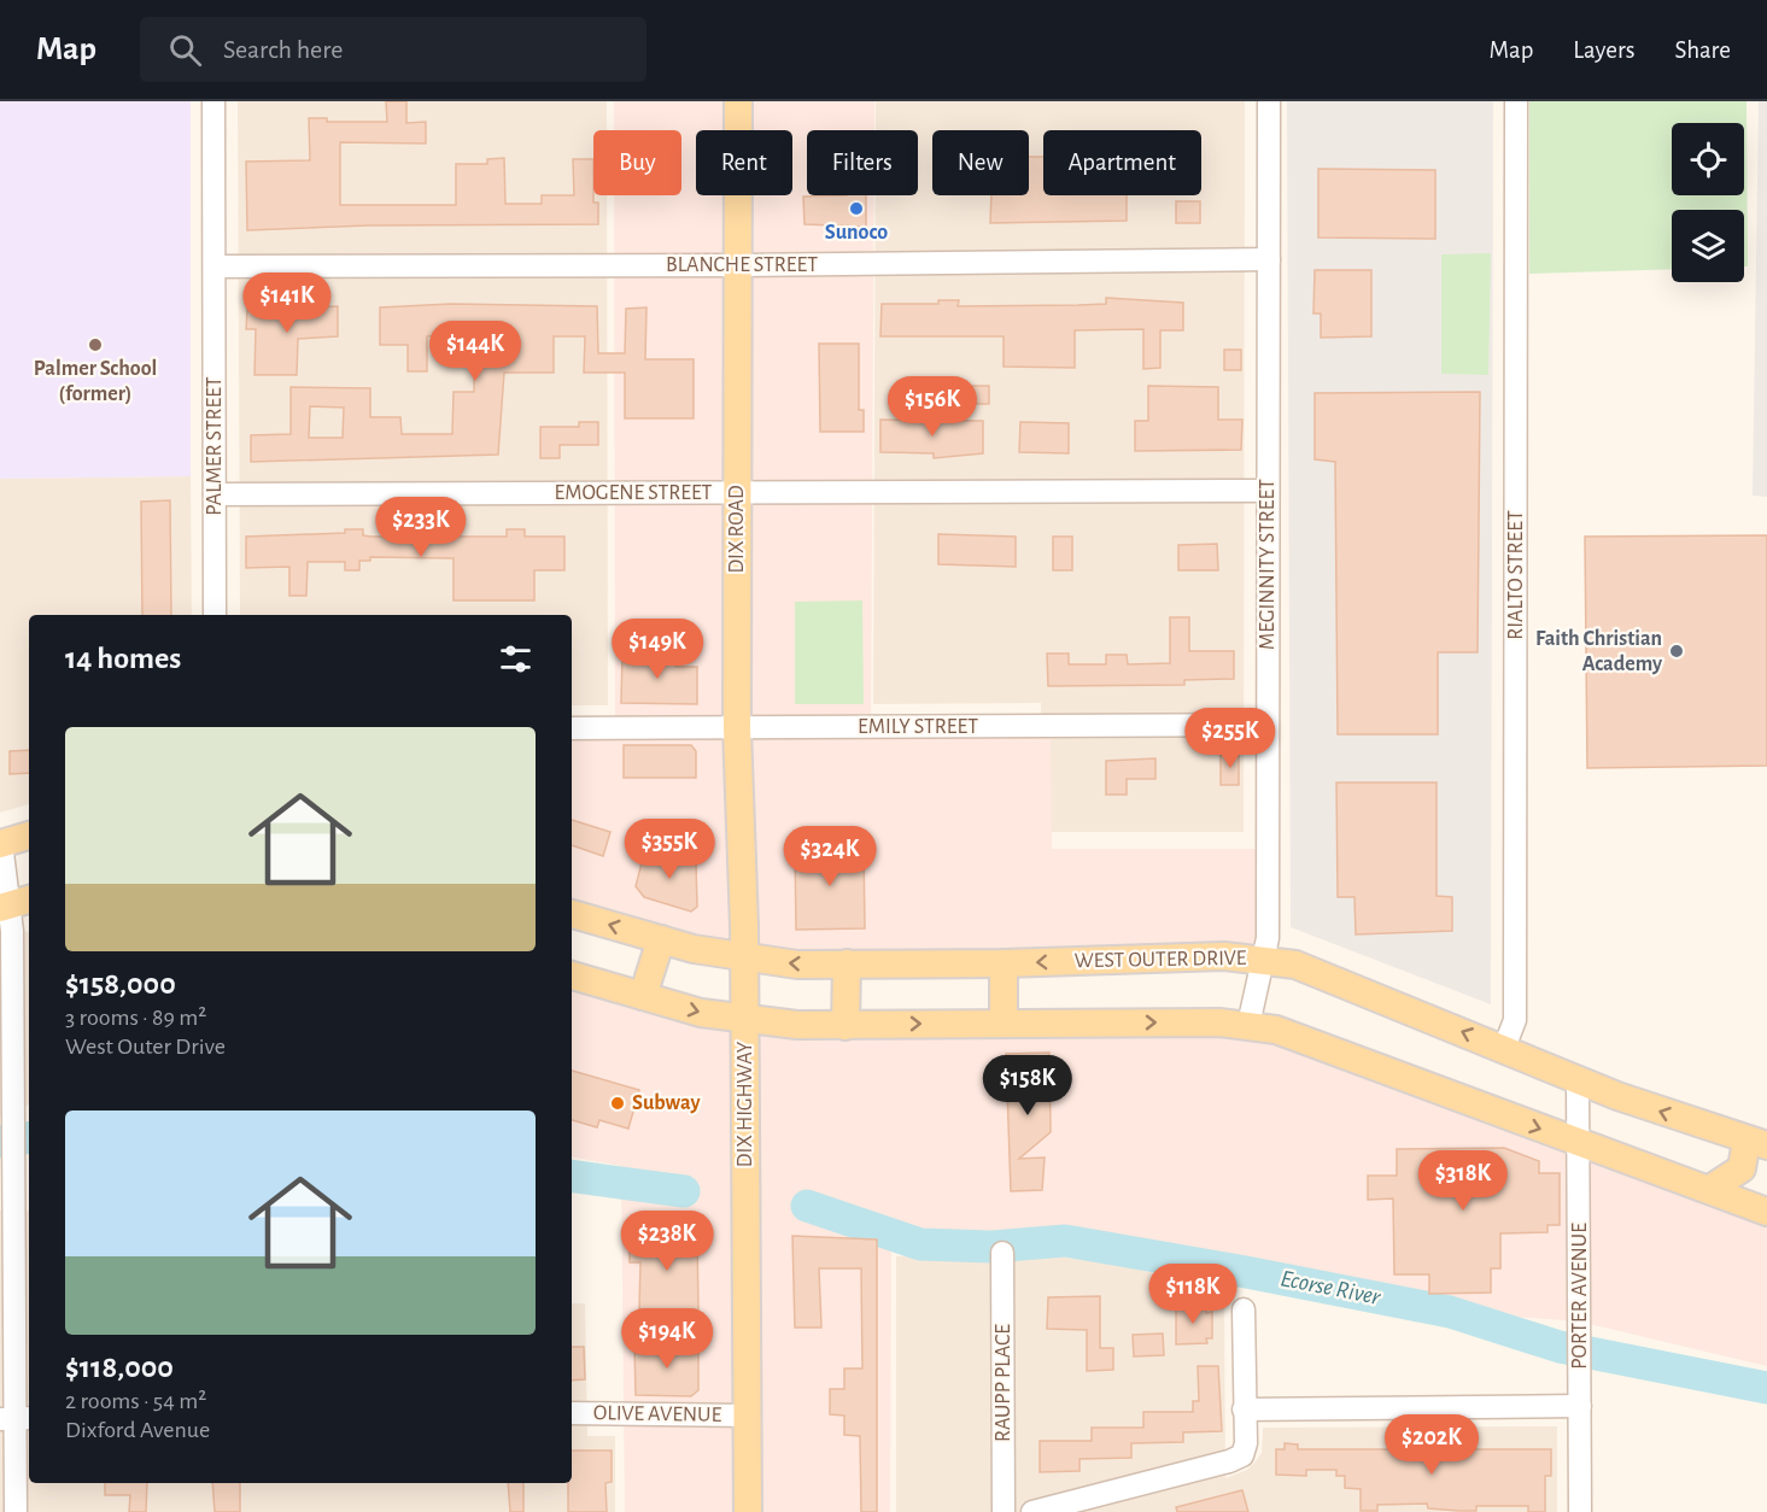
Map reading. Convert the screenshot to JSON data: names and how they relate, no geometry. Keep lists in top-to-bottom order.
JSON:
{
  "streets": {
    "main road": ["DIX ROAD", "WEST OUTER DRIVE", "DIX HIGHWAY"],
    "street": [
      "BLANCHE STREET",
      "PALMER STREET",
      "EMOGENE STREET",
      "MEGINNITY STREET",
      "RIALTO STREET",
      "EMILY STREET",
      "PORTER AVENUE",
      "RAUPP PLACE",
      "OLIVE AVENUE"
    ]
  },
  "crossings": [
    ["BLANCHE STREET", "PALMER STREET"],
    ["BLANCHE STREET", "DIX ROAD"],
    ["BLANCHE STREET", "MEGINNITY STREET"],
    ["PALMER STREET", "EMOGENE STREET"],
    ["EMOGENE STREET", "DIX ROAD"],
    ["EMOGENE STREET", "MEGINNITY STREET"],
    ["DIX ROAD", "EMILY STREET"],
    ["DIX ROAD", "WEST OUTER DRIVE"],
    ["DIX ROAD", "DIX HIGHWAY"],
    ["MEGINNITY STREET", "EMILY STREET"],
    ["MEGINNITY STREET", "WEST OUTER DRIVE"],
    ["RIALTO STREET", "WEST OUTER DRIVE"],
    ["WEST OUTER DRIVE", "DIX HIGHWAY"],
    ["WEST OUTER DRIVE", "PORTER AVENUE"],
    ["DIX HIGHWAY", "OLIVE AVENUE"]
  ],
  "water": ["Ecorse River"],
  "places": [
    "Sunoco",
    "Palmer School (former)",
    "Faith Christian Academy",
    "Subway"
  ],
  "page": {
    "header": "Map",
    "search": "Search here",
    "nav": ["Map", "Layers", "Share"],
    "chip": [
      "Buy",
      "Rent",
      "Filters",
      "New",
      "Apartment"
    ],
    "price": [
      "$141K",
      "$144K",
      "$156K",
      "$233K",
      "$149K",
      "$255K",
      "$355K",
      "$324K",
      "$158K",
      "$318K",
      "$238K",
      "$118K",
      "$194K",
      "$202K"
    ],
    "heading": "14 homes",
    "list": [
      {
        "name": "$158,000",
        "note": "3 rooms · 89 m² · West Outer Drive"
      },
      {
        "name": "$118,000",
        "note": "2 rooms · 54 m² · Dixford Avenue"
      }
    ]
  }
}
